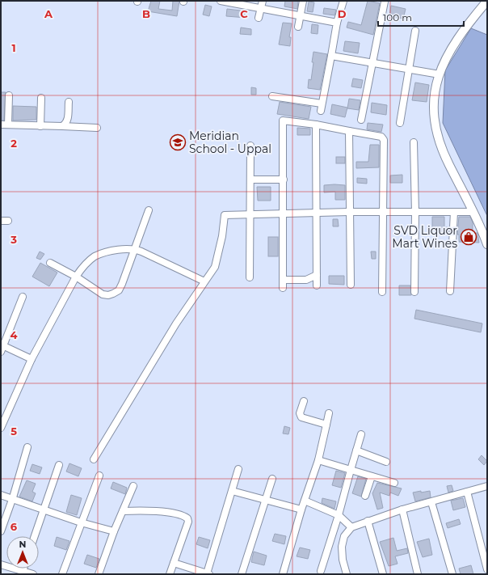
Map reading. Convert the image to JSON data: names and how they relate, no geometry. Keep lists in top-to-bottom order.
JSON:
{
  "places": {
    "school or university": ["Meridian School - Uppal"],
    "shop": ["SVD Liquor Mart Wines"]
  },
  "scale_bar": "100 m",
  "north": "top",
  "grid": {
    "columns": [
      "A",
      "B",
      "C",
      "D"
    ],
    "rows": [
      "1",
      "2",
      "3",
      "4",
      "5",
      "6"
    ]
  }
}
